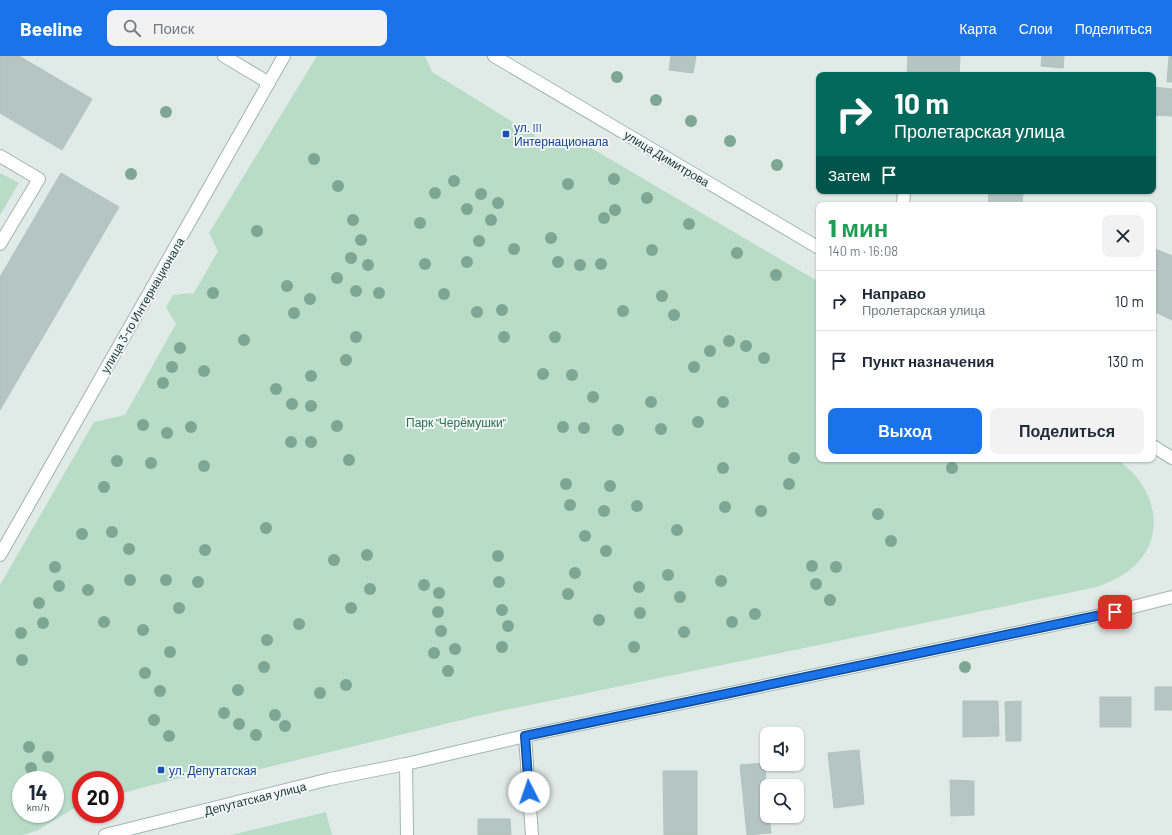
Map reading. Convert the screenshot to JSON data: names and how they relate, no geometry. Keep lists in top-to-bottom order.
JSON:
{
  "streets": {
    "main road": ["улица Димитрова", "улица 3-го Интернационала", "Депутатская улица"]
  },
  "parks": ["Парк \"Черёмушки\""],
  "places": {
    "transit": ["ул. III Интернационала", "ул. Депутатская"]
  },
  "page": {
    "header": "Beeline",
    "search": "Поиск",
    "nav": ["Карта", "Слои", "Поделиться"],
    "turn": ["10 m", "Пролетарская улица"],
    "then": "Затем",
    "heading": ["1 мин", "140 m · 16:08"],
    "list": [
      {
        "name": "Направо",
        "note": "Пролетарская улица",
        "value": "10 m"
      },
      {
        "name": "Пункт назначения",
        "value": "130 m"
      }
    ],
    "buttons": ["Выход", "Поделиться"],
    "speed": "14 km/h",
    "limit": "20"
  }
}
